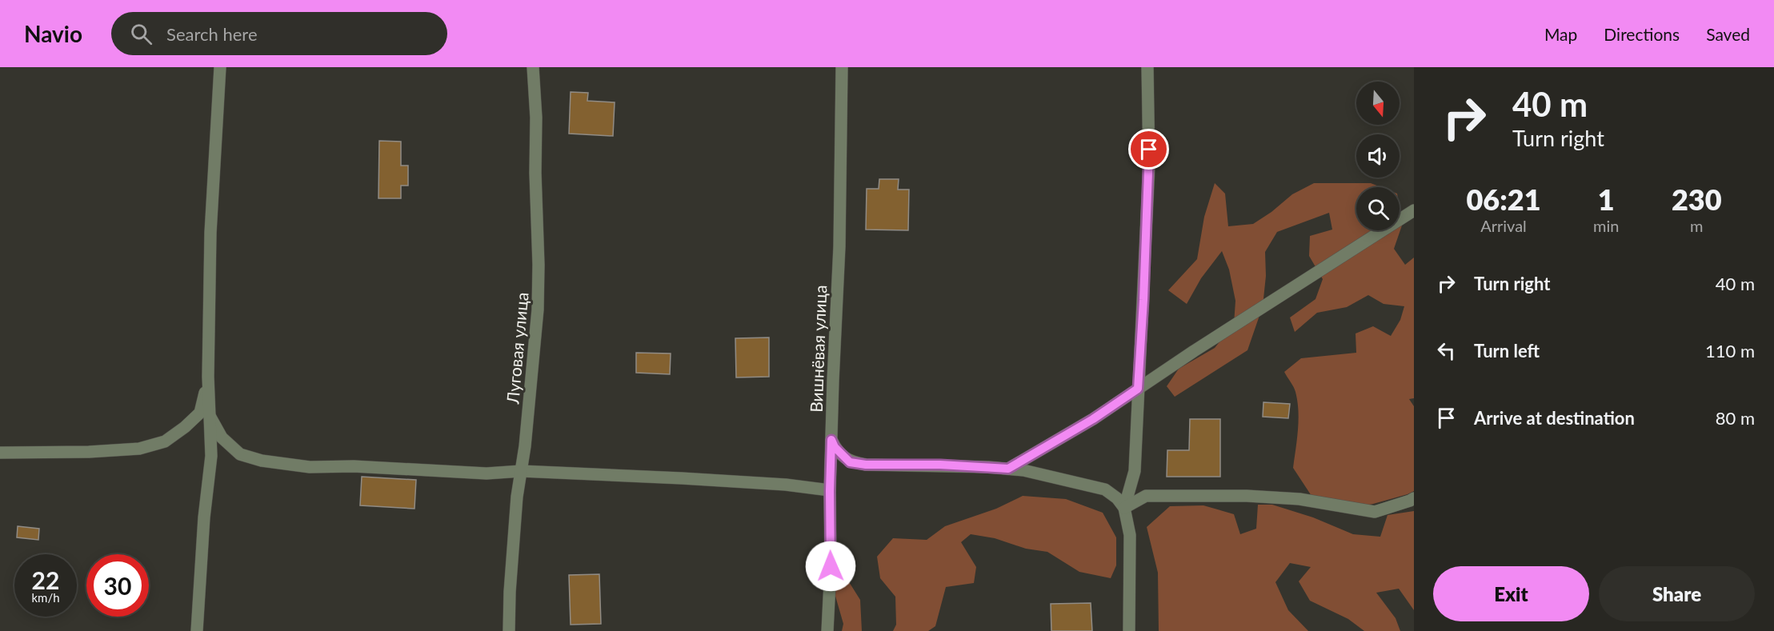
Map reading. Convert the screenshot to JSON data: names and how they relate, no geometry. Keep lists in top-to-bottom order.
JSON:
{
  "streets": {
    "street": ["Луговая улица", "Вишнёвая улица"]
  },
  "north": "bottom",
  "page": {
    "header": "Navio",
    "search": "Search here",
    "nav": ["Map", "Directions", "Saved"],
    "turn": ["40 m", "Turn right"],
    "eta": [
      "06:21",
      "Arrival",
      "1",
      "min",
      "230",
      "m"
    ],
    "list": [
      {
        "name": "Turn right",
        "value": "40 m"
      },
      {
        "name": "Turn left",
        "value": "110 m"
      },
      {
        "name": "Arrive at destination",
        "value": "80 m"
      }
    ],
    "speed": "22 km/h",
    "limit": "30",
    "buttons": ["Exit", "Share"]
  }
}
